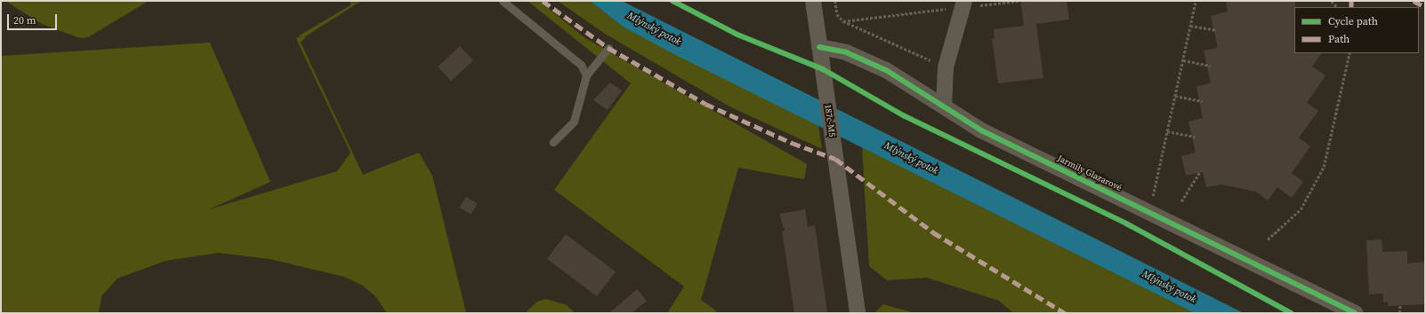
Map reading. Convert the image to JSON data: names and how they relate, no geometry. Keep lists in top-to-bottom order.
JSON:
{
  "streets": {
    "street": ["187c-M5", "Jarmily Glazarové"]
  },
  "crossings": [
    ["187c-M5", "Jarmily Glazarové"]
  ],
  "water": ["Mlýnský potok"],
  "legend": ["Cycle path", "Path"],
  "scale_bar": "20 m"
}
